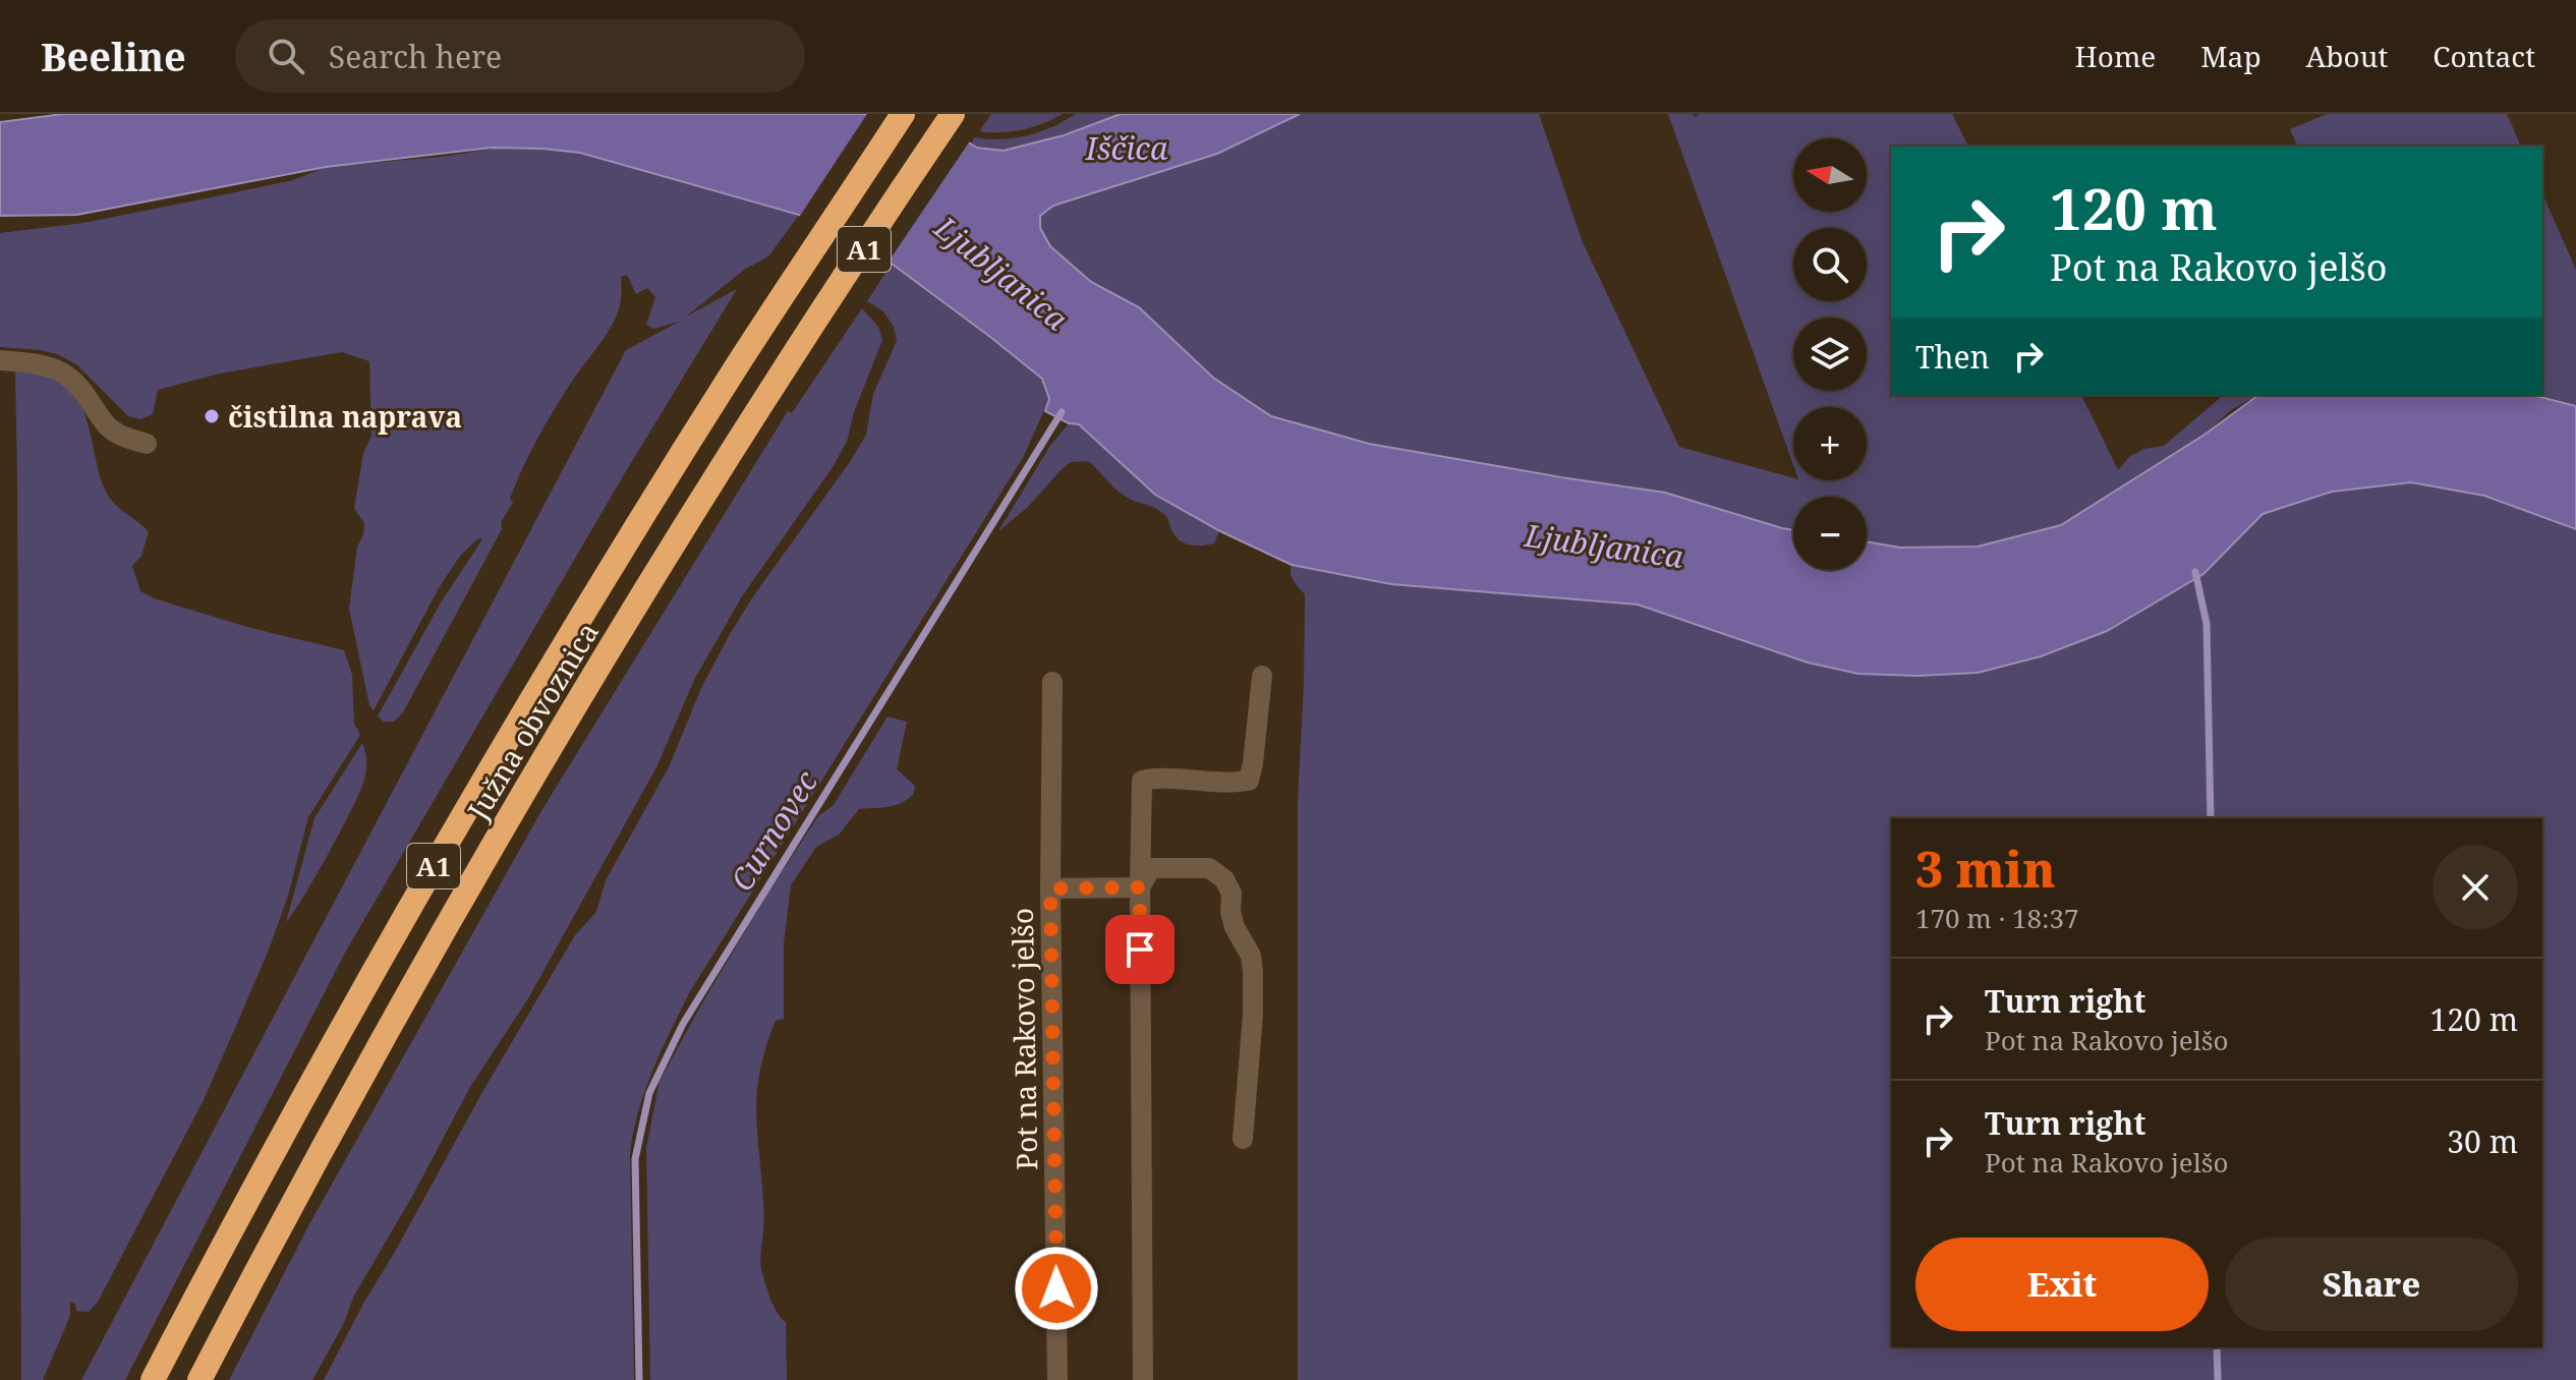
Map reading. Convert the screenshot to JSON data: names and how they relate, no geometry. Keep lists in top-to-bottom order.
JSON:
{
  "streets": {
    "highway": ["A1", "Južna obvoznica"],
    "street": ["Pot na Rakovo jelšo"]
  },
  "water": ["Iščica", "Ljubljanica", "Curnovec"],
  "places": ["čistilna naprava"],
  "north": "left",
  "page": {
    "header": "Beeline",
    "search": "Search here",
    "nav": [
      "Home",
      "Map",
      "About",
      "Contact"
    ],
    "map_buttons": ["+", "−"],
    "turn": ["120 m", "Pot na Rakovo jelšo"],
    "then": "Then",
    "heading": ["3 min", "170 m · 18:37"],
    "list": [
      {
        "name": "Turn right",
        "note": "Pot na Rakovo jelšo",
        "value": "120 m"
      },
      {
        "name": "Turn right",
        "note": "Pot na Rakovo jelšo",
        "value": "30 m"
      }
    ],
    "buttons": ["Exit", "Share"]
  }
}
